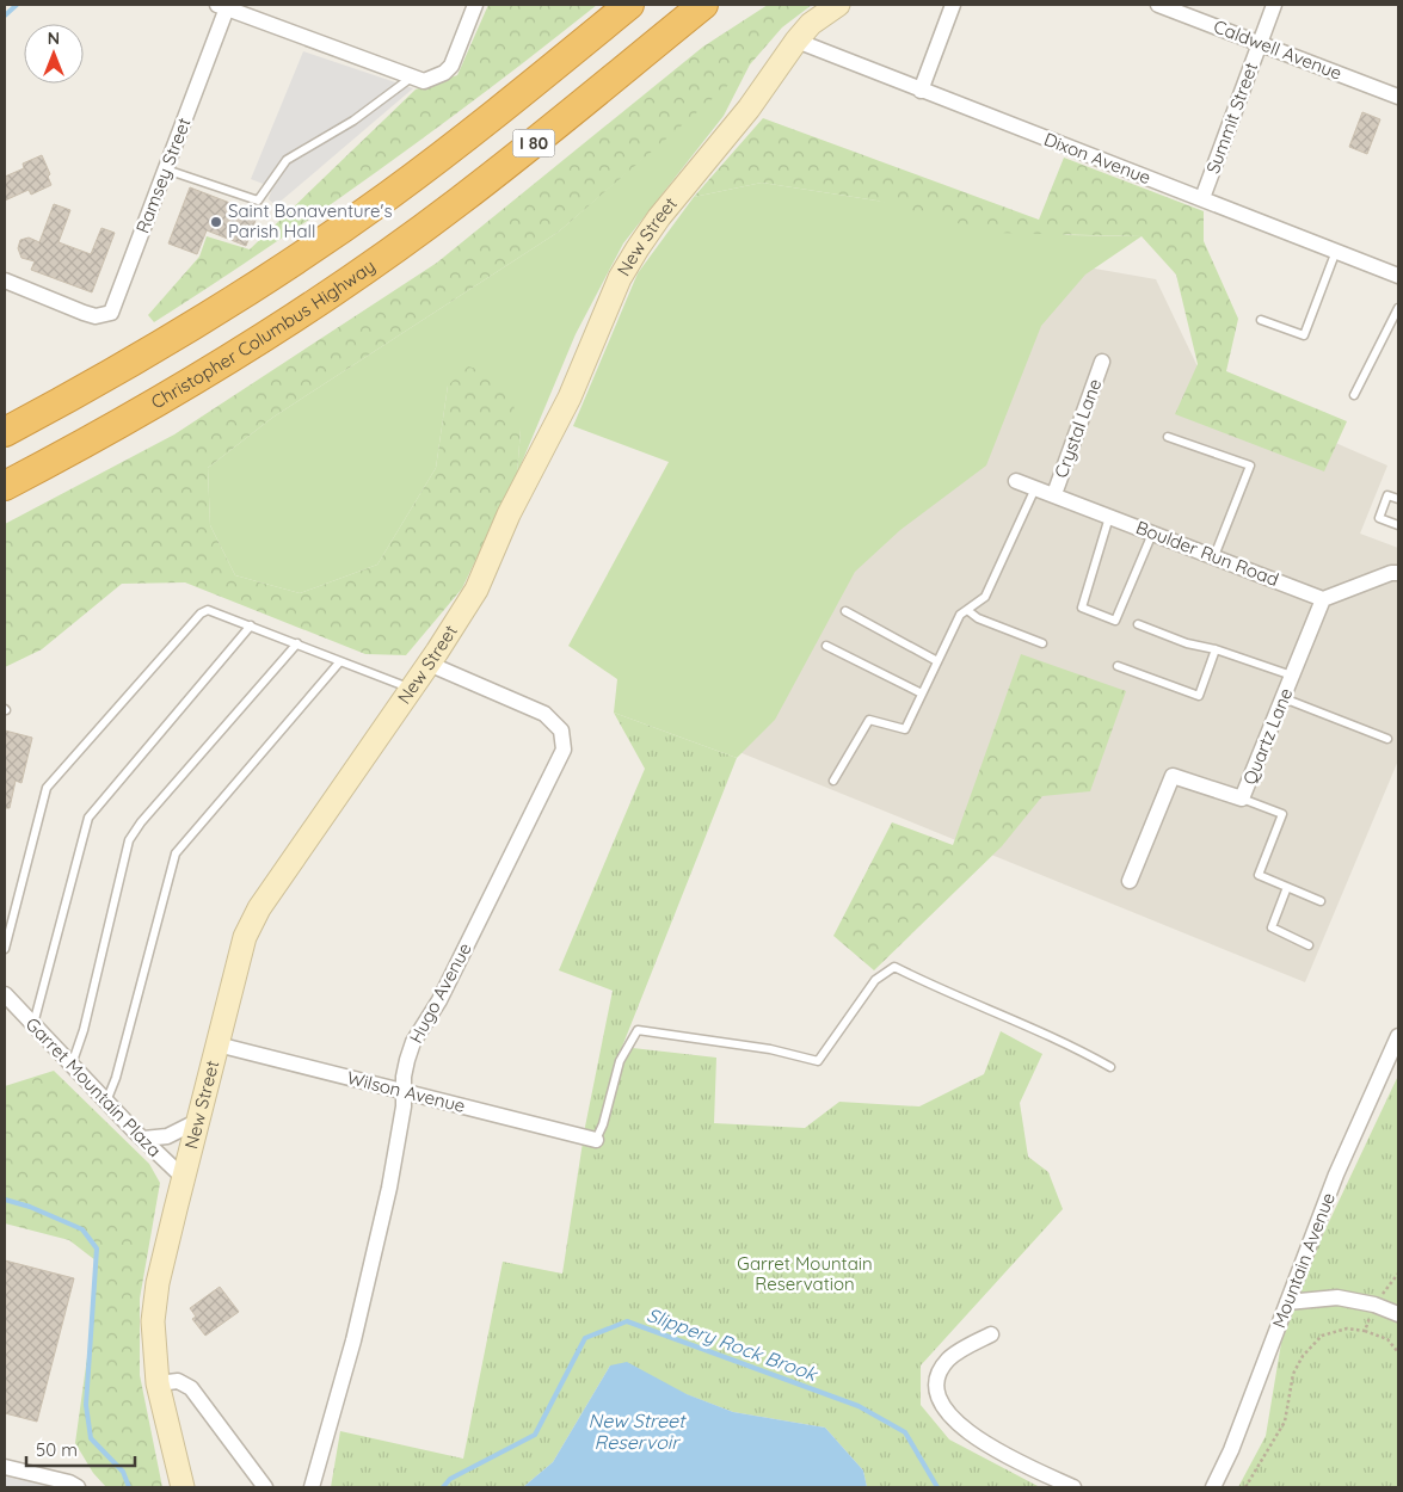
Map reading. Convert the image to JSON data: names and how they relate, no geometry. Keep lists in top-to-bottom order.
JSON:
{
  "streets": {
    "highway": ["I 80", "Christopher Columbus Highway"],
    "street": [
      "Caldwell Avenue",
      "Summit Street",
      "Dixon Avenue",
      "Ramsey Street",
      "New Street",
      "Crystal Lane",
      "Boulder Run Road",
      "Quartz Lane",
      "Hugo Avenue",
      "Garret Mountain Plaza",
      "Wilson Avenue",
      "Mountain Avenue"
    ]
  },
  "crossings": [
    ["Caldwell Avenue", "Summit Street"],
    ["Summit Street", "Dixon Avenue"],
    ["Dixon Avenue", "New Street"],
    ["New Street", "Hugo Avenue"],
    ["New Street", "Garret Mountain Plaza"],
    ["New Street", "Wilson Avenue"],
    ["Crystal Lane", "Boulder Run Road"],
    ["Boulder Run Road", "Quartz Lane"],
    ["Hugo Avenue", "Wilson Avenue"]
  ],
  "water": ["Slippery Rock Brook", "New Street Reservoir"],
  "parks": ["Garret Mountain Reservation"],
  "places": ["Saint Bonaventure's Parish Hall"],
  "scale_bar": "50 m",
  "north": "top"
}
